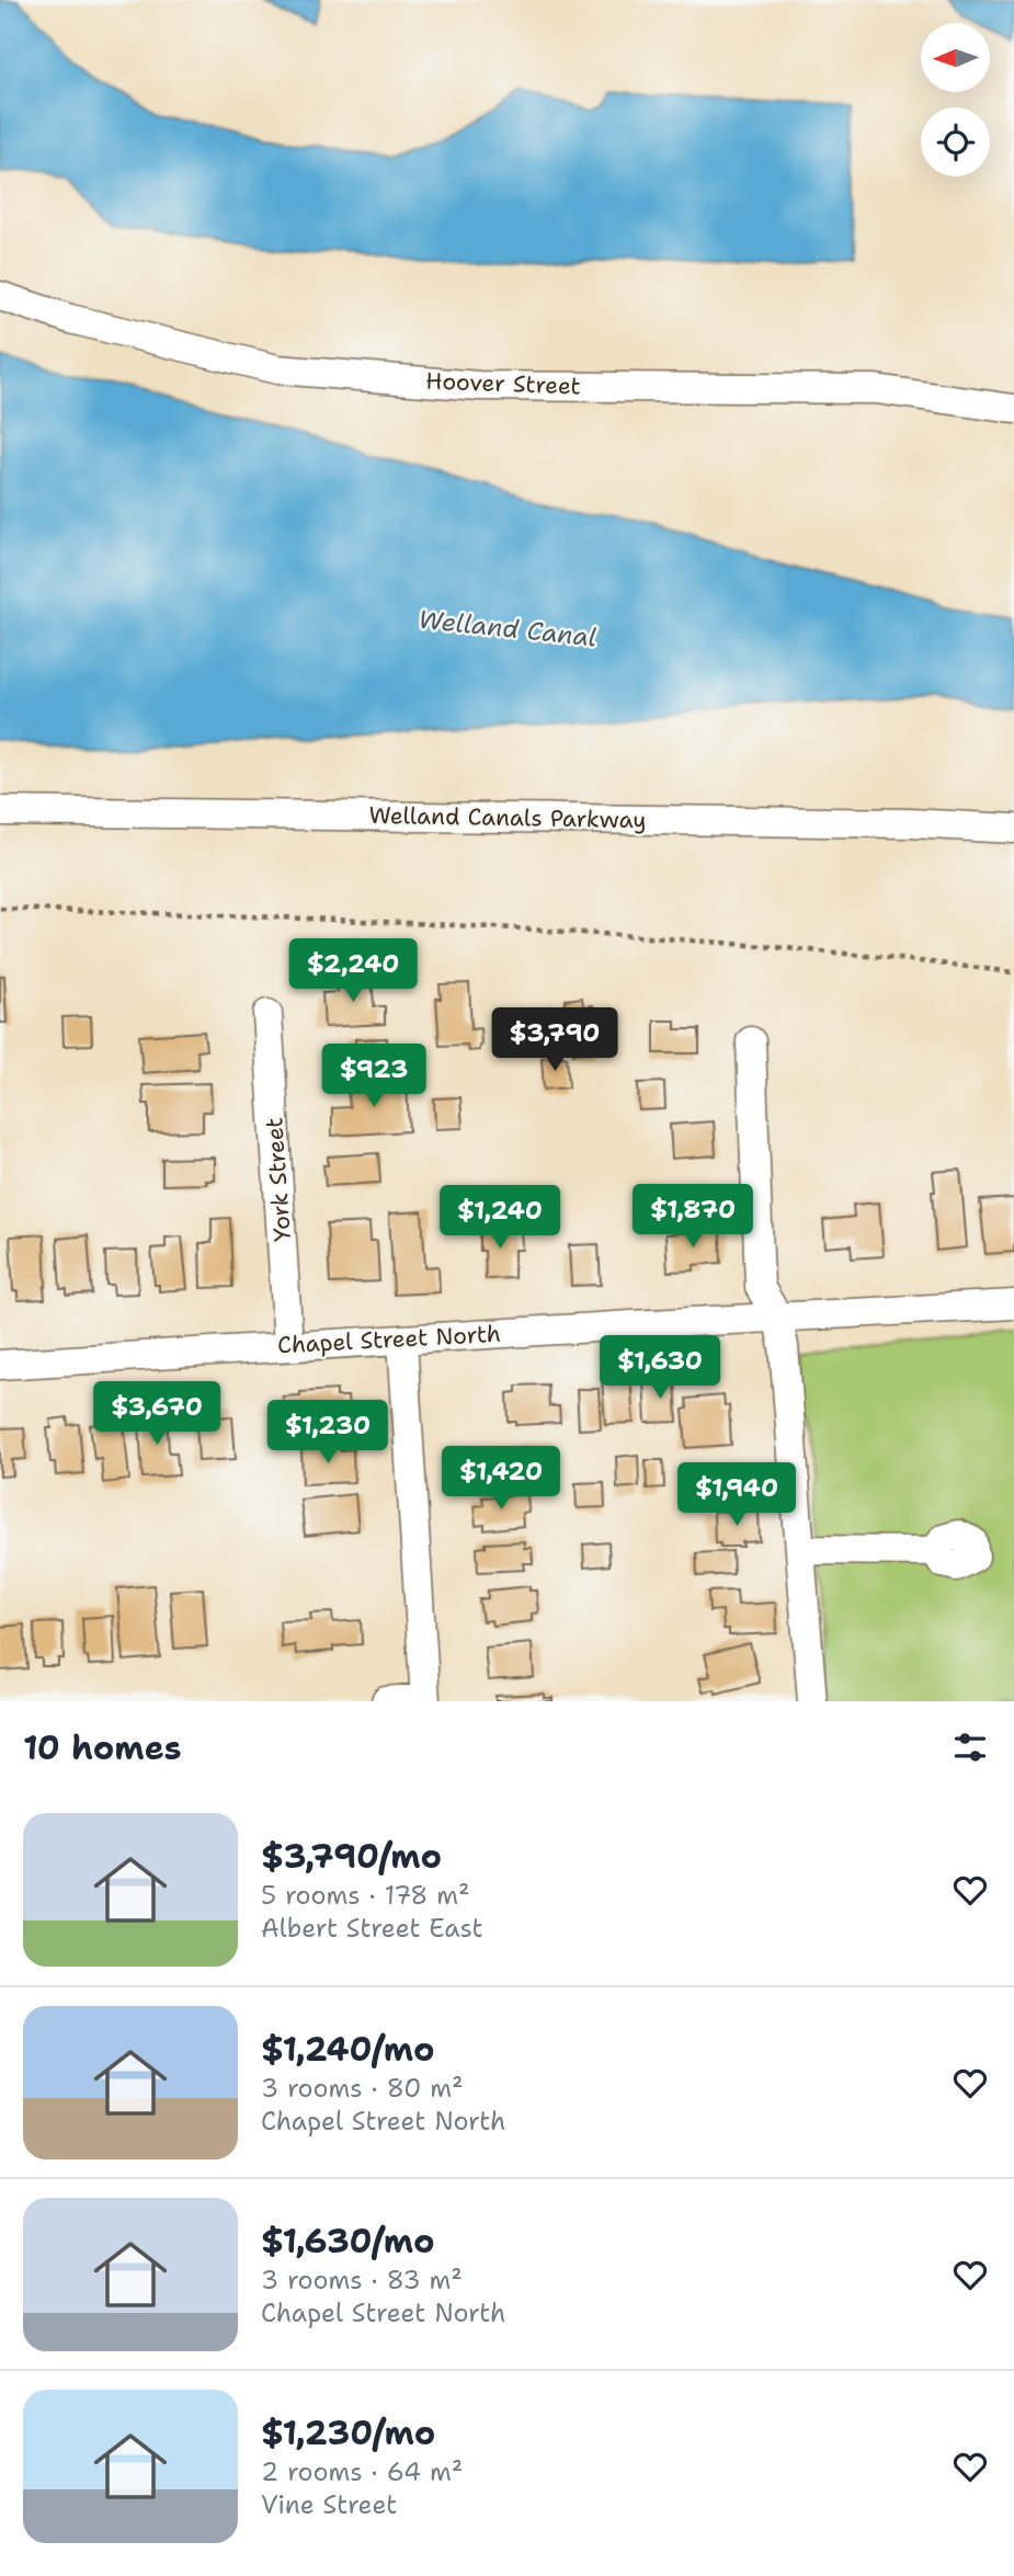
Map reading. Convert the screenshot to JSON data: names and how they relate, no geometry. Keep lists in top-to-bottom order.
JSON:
{
  "streets": {
    "street": [
      "Hoover Street",
      "Welland Canals Parkway",
      "York Street",
      "Chapel Street North"
    ]
  },
  "crossings": [
    ["York Street", "Chapel Street North"]
  ],
  "water": ["Welland Canal"],
  "north": "left",
  "page": {
    "price": [
      "$2,240",
      "$3,790",
      "$923",
      "$1,870",
      "$1,240",
      "$1,630",
      "$3,670",
      "$1,230",
      "$1,420",
      "$1,940"
    ],
    "heading": "10 homes",
    "list": [
      {
        "name": "$3,790/mo",
        "note": "5 rooms · 178 m² · Albert Street East"
      },
      {
        "name": "$1,240/mo",
        "note": "3 rooms · 80 m² · Chapel Street North"
      },
      {
        "name": "$1,630/mo",
        "note": "3 rooms · 83 m² · Chapel Street North"
      },
      {
        "name": "$1,230/mo",
        "note": "2 rooms · 64 m² · Vine Street"
      }
    ]
  }
}
